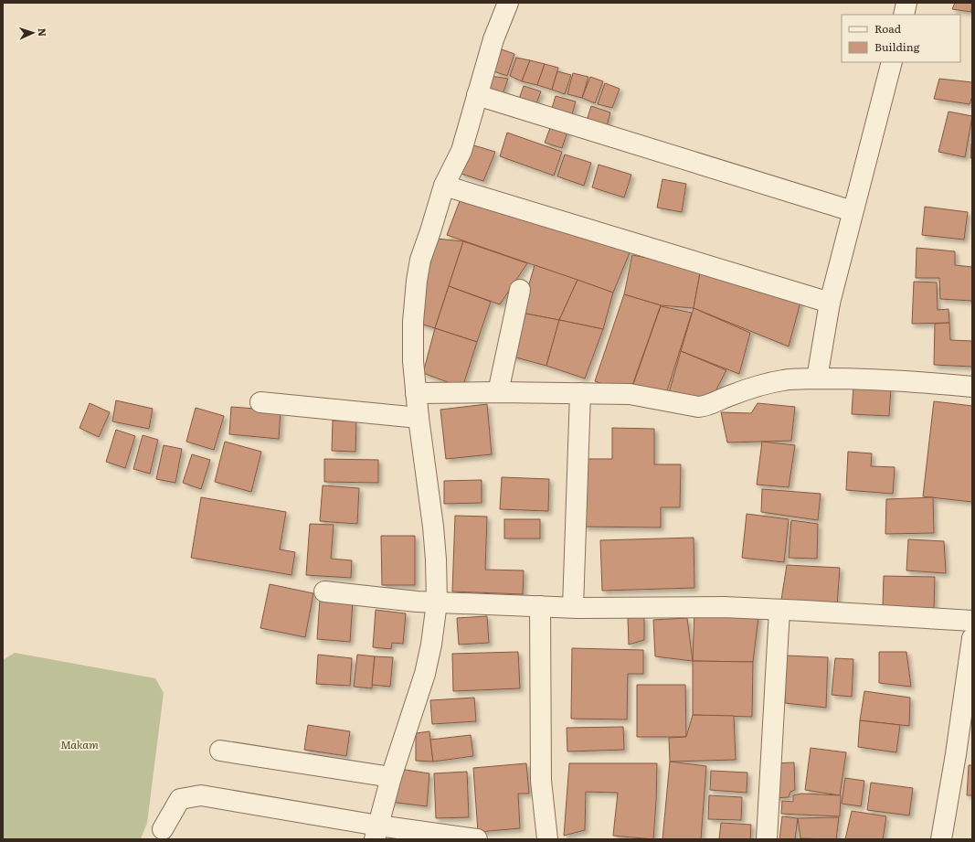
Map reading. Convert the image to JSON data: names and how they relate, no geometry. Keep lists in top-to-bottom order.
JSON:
{
  "parks": ["Makam"],
  "legend": ["Road", "Building"],
  "north": "right"
}
